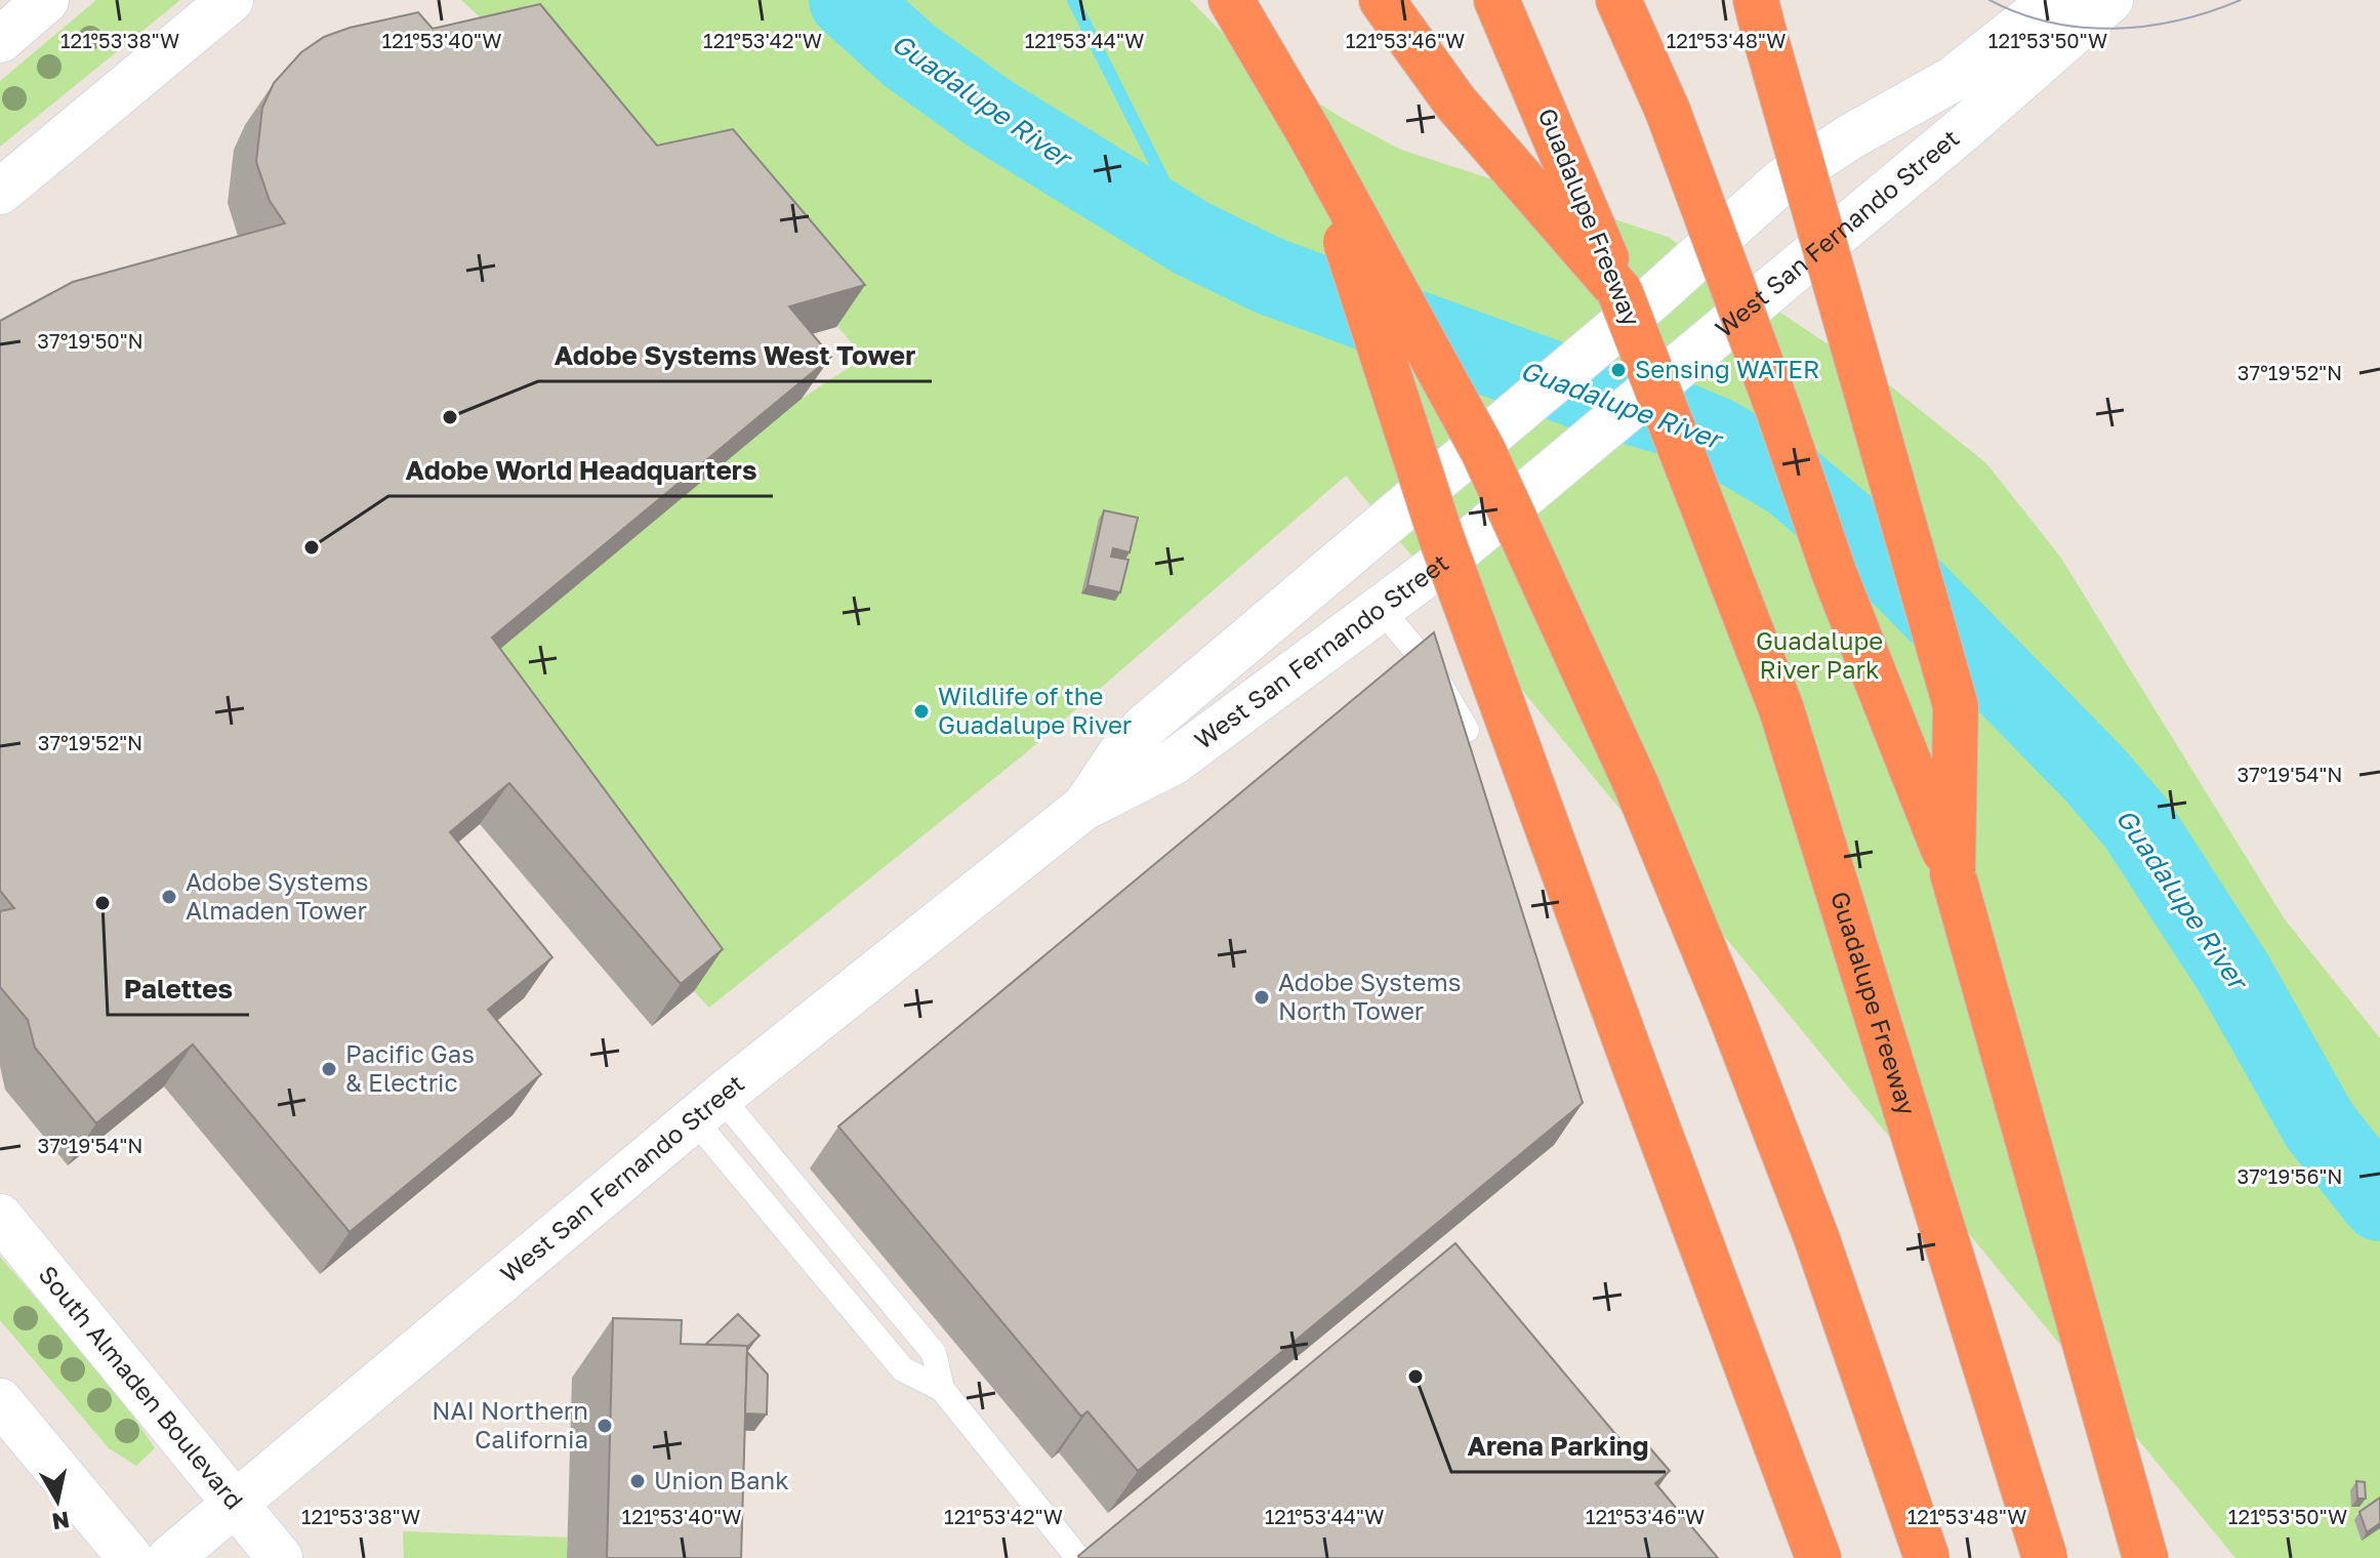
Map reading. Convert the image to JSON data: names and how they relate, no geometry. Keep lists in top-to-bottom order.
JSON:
{
  "streets": {
    "highway": ["Guadalupe Freeway"],
    "main road": ["West San Fernando Street", "South Almaden Boulevard"]
  },
  "crossings": [
    ["Guadalupe Freeway", "West San Fernando Street"],
    ["West San Fernando Street", "South Almaden Boulevard"]
  ],
  "water": ["Guadalupe River"],
  "parks": ["Guadalupe River Park"],
  "places": [
    "Sensing WATER",
    "Adobe Systems West Tower",
    "Adobe World Headquarters",
    "Wildlife of the Guadalupe River",
    "Adobe Systems Almaden Tower",
    "Palettes",
    "Adobe Systems North Tower",
    "Pacific Gas & Electric",
    "Arena Parking",
    "NAI Northern California",
    "Union Bank"
  ],
  "north": "bottom",
  "coordinates": [
    "121°53'38\"W",
    "121°53'40\"W",
    "121°53'42\"W",
    "121°53'44\"W",
    "121°53'46\"W",
    "121°53'48\"W",
    "121°53'50\"W",
    "37°19'50\"N",
    "37°19'52\"N",
    "37°19'54\"N",
    "37°19'56\"N"
  ]
}
